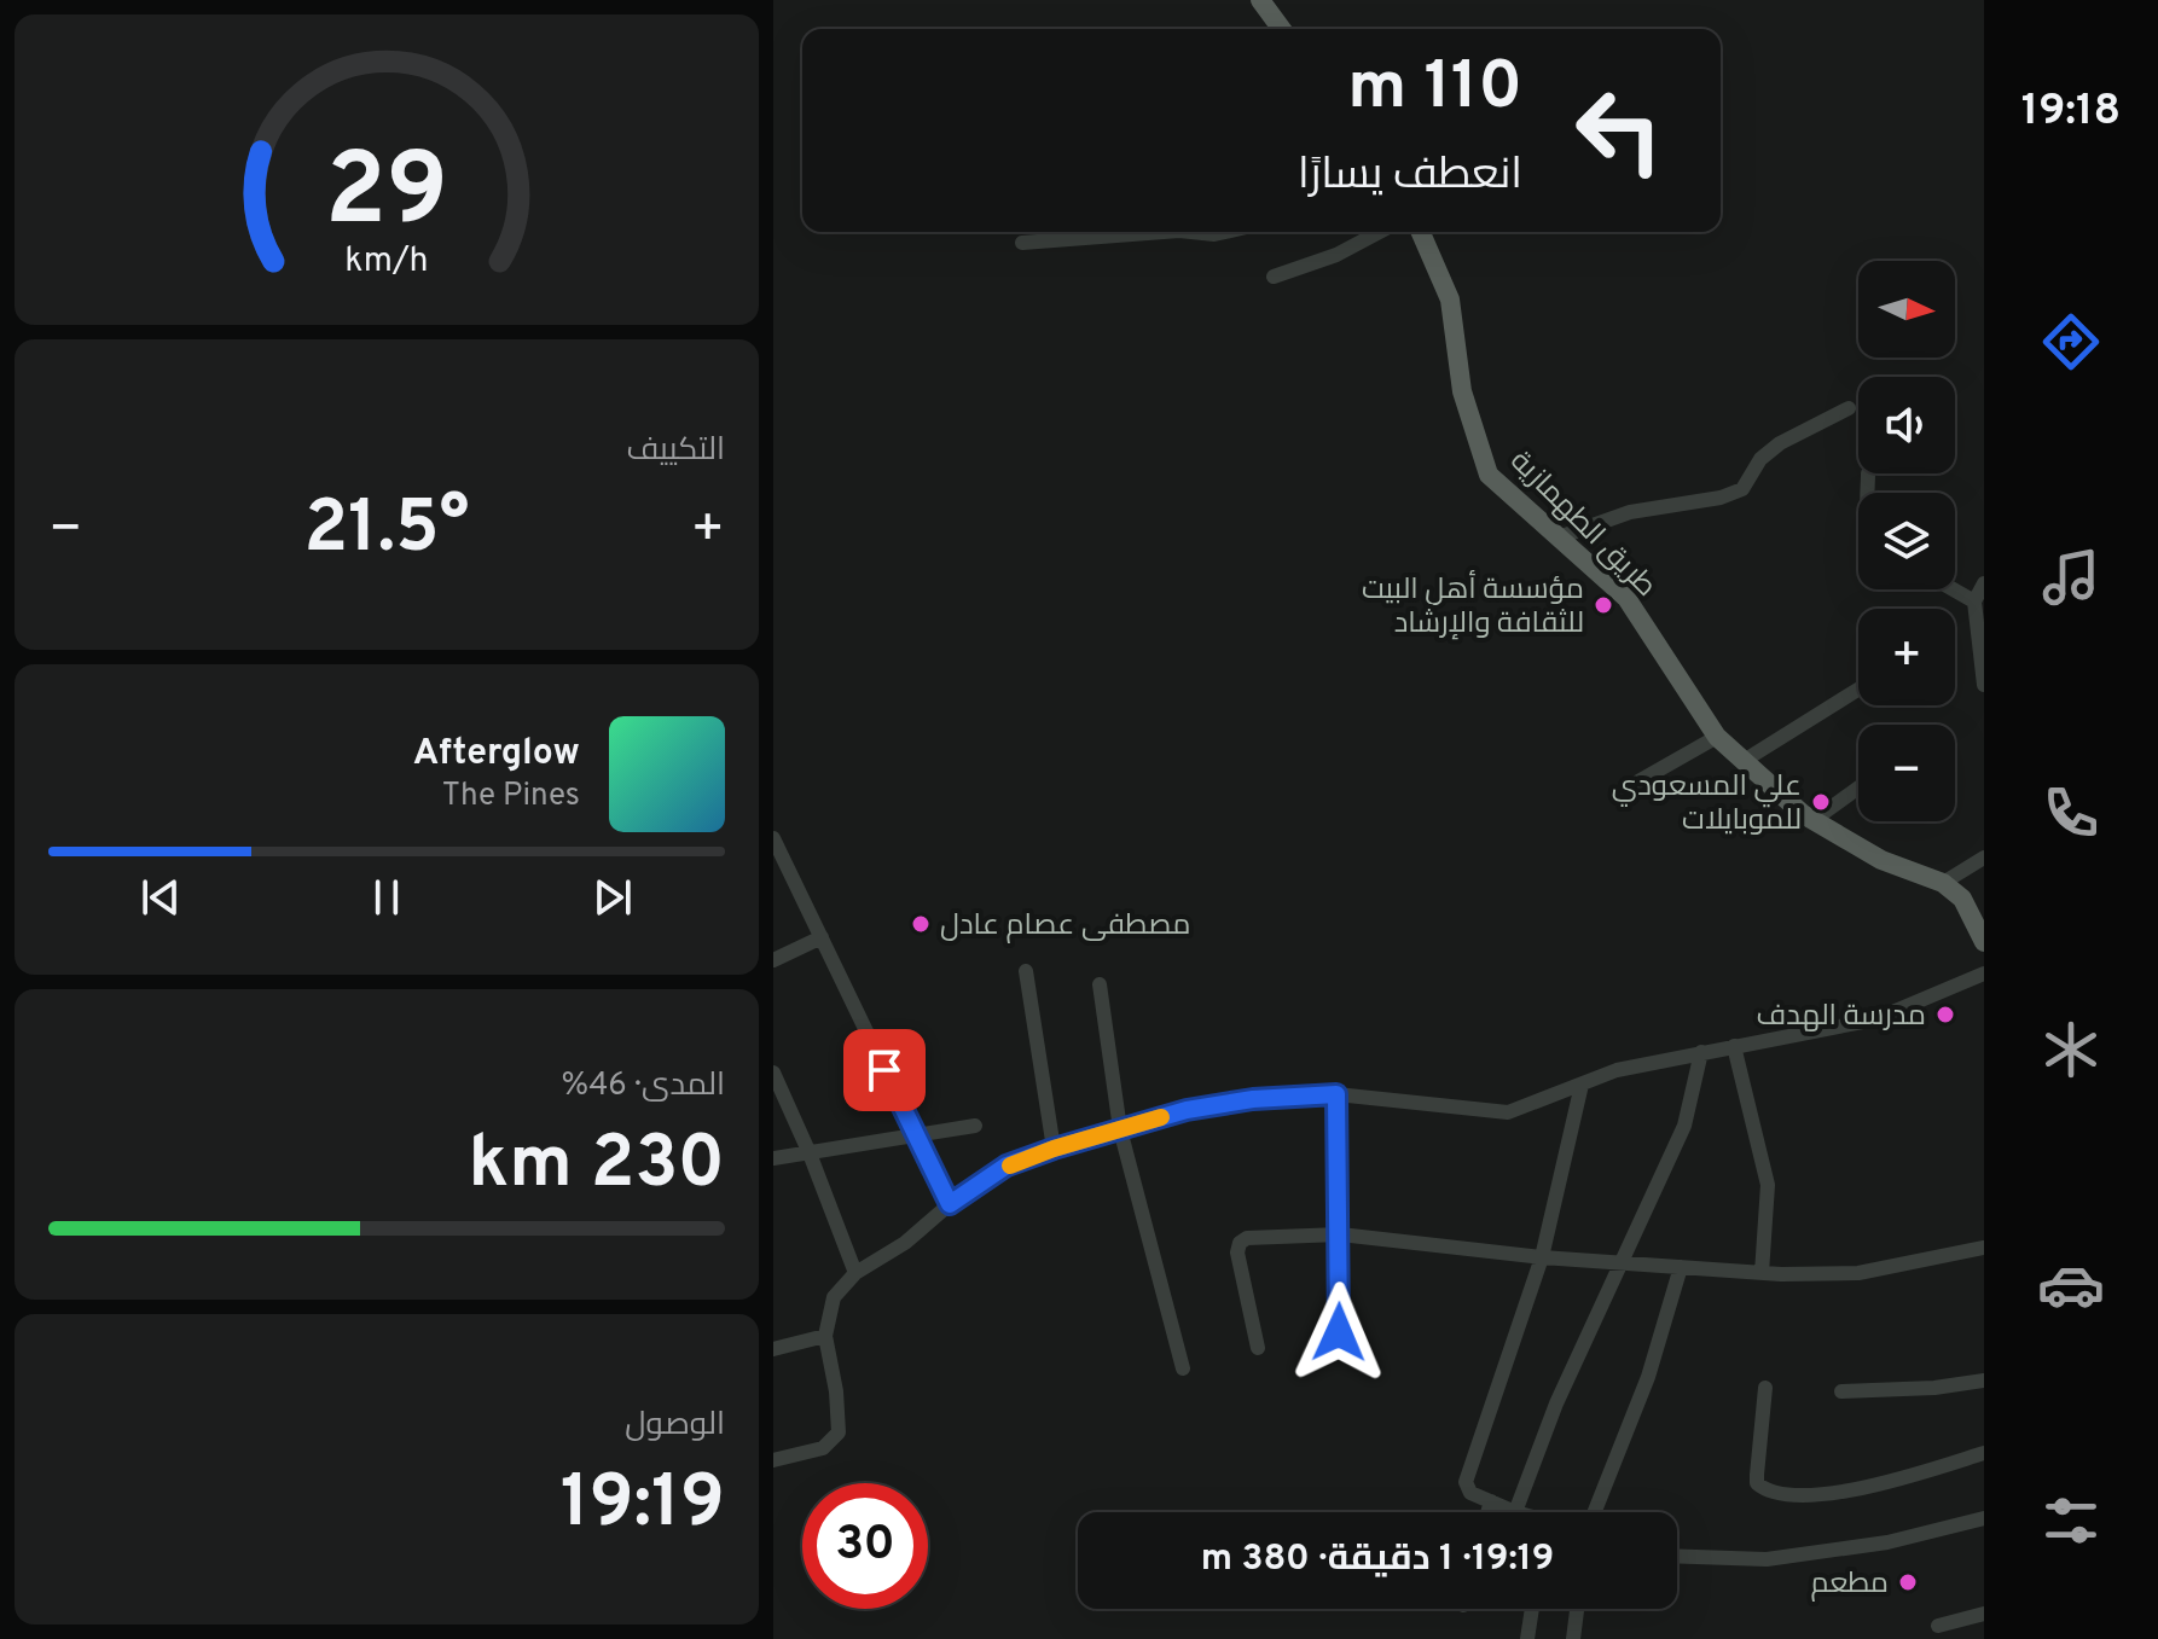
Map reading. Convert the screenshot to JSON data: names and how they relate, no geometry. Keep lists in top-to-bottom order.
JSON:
{
  "streets": {
    "main road": ["طريق الطهمازية"]
  },
  "places": [
    "مؤسسة أهل البيت للثقافة والإرشاد",
    "علي المسعودي للموبايلات",
    "مصطفى عصام عادل",
    "مدرسة الهدف",
    "مطعم"
  ],
  "north": "right",
  "page": {
    "tabs": "19:18",
    "turn": ["110 m", "انعطف يسارًا"],
    "map_buttons": ["+", "−"],
    "tile": [
      "التكييف",
      ["المدى · 46%", "230 km"],
      ["الوصول", "19:19"]
    ],
    "heat": ["−", "21.5°", "+"],
    "song": ["Afterglow", "The Pines"],
    "limit": "30",
    "trip": "19:19 · 1 دقيقة · 380 m",
    "gauge": ["29", "km/h"]
  }
}
